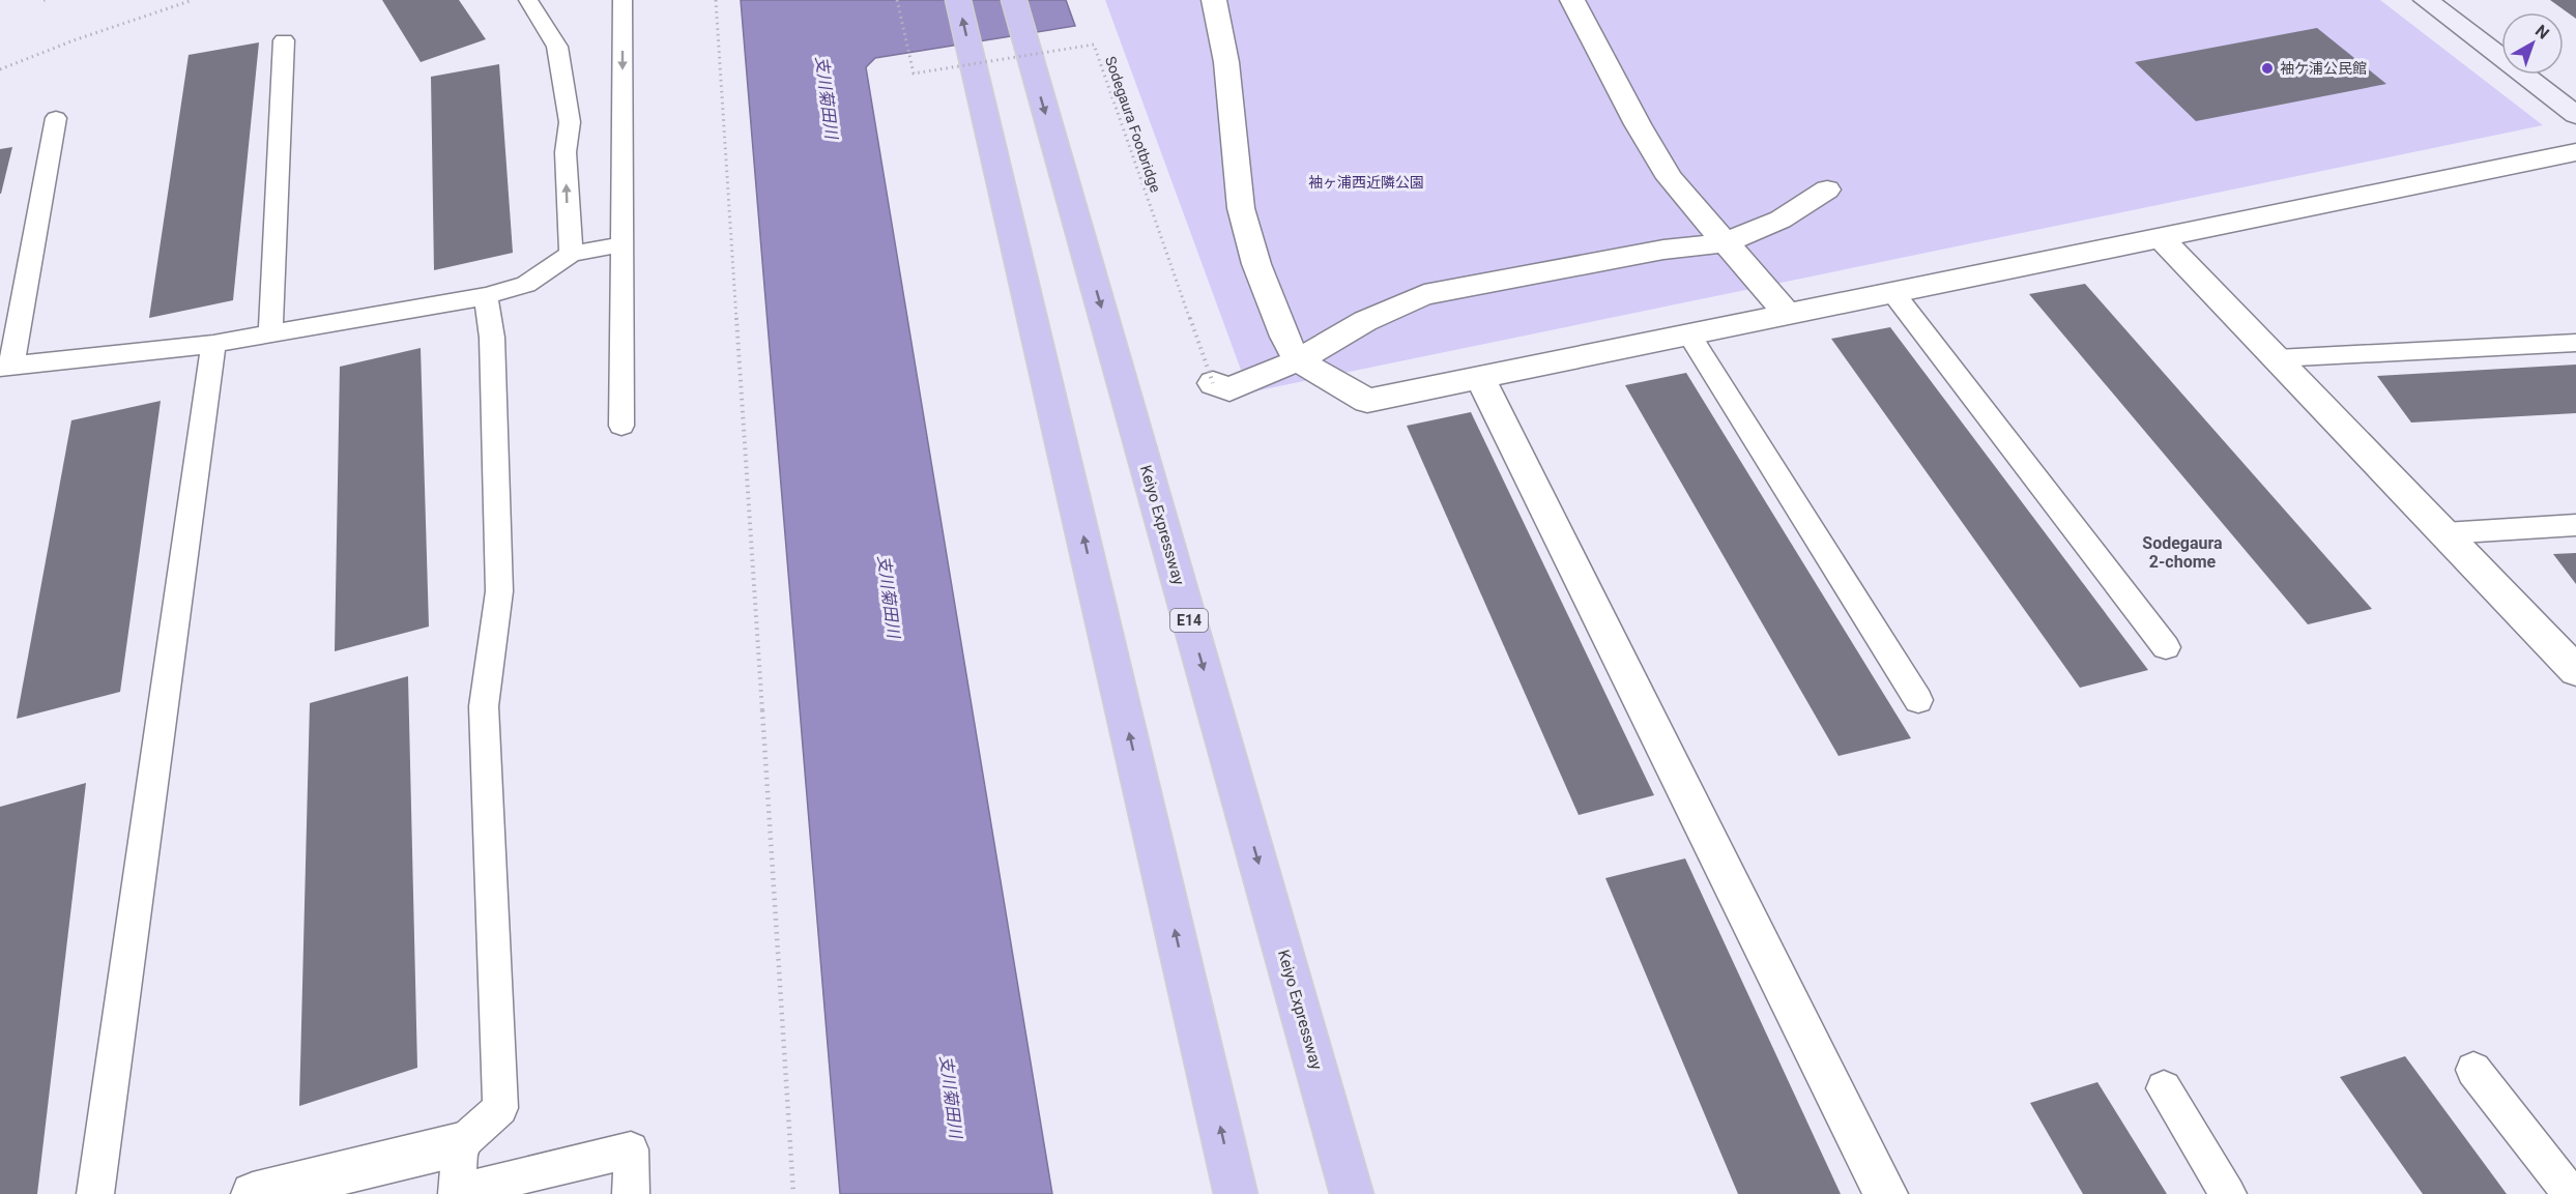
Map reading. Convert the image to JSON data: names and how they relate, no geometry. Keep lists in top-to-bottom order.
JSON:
{
  "streets": {
    "highway": ["Keiyo Expressway", "E14"],
    "path": ["Sodegaura Footbridge"]
  },
  "districts": ["Sodegaura 2-chome"],
  "water": ["支川菊田川"],
  "parks": ["袖ヶ浦西近隣公園"],
  "places": ["袖ケ浦公民館"],
  "north": "top right"
}
